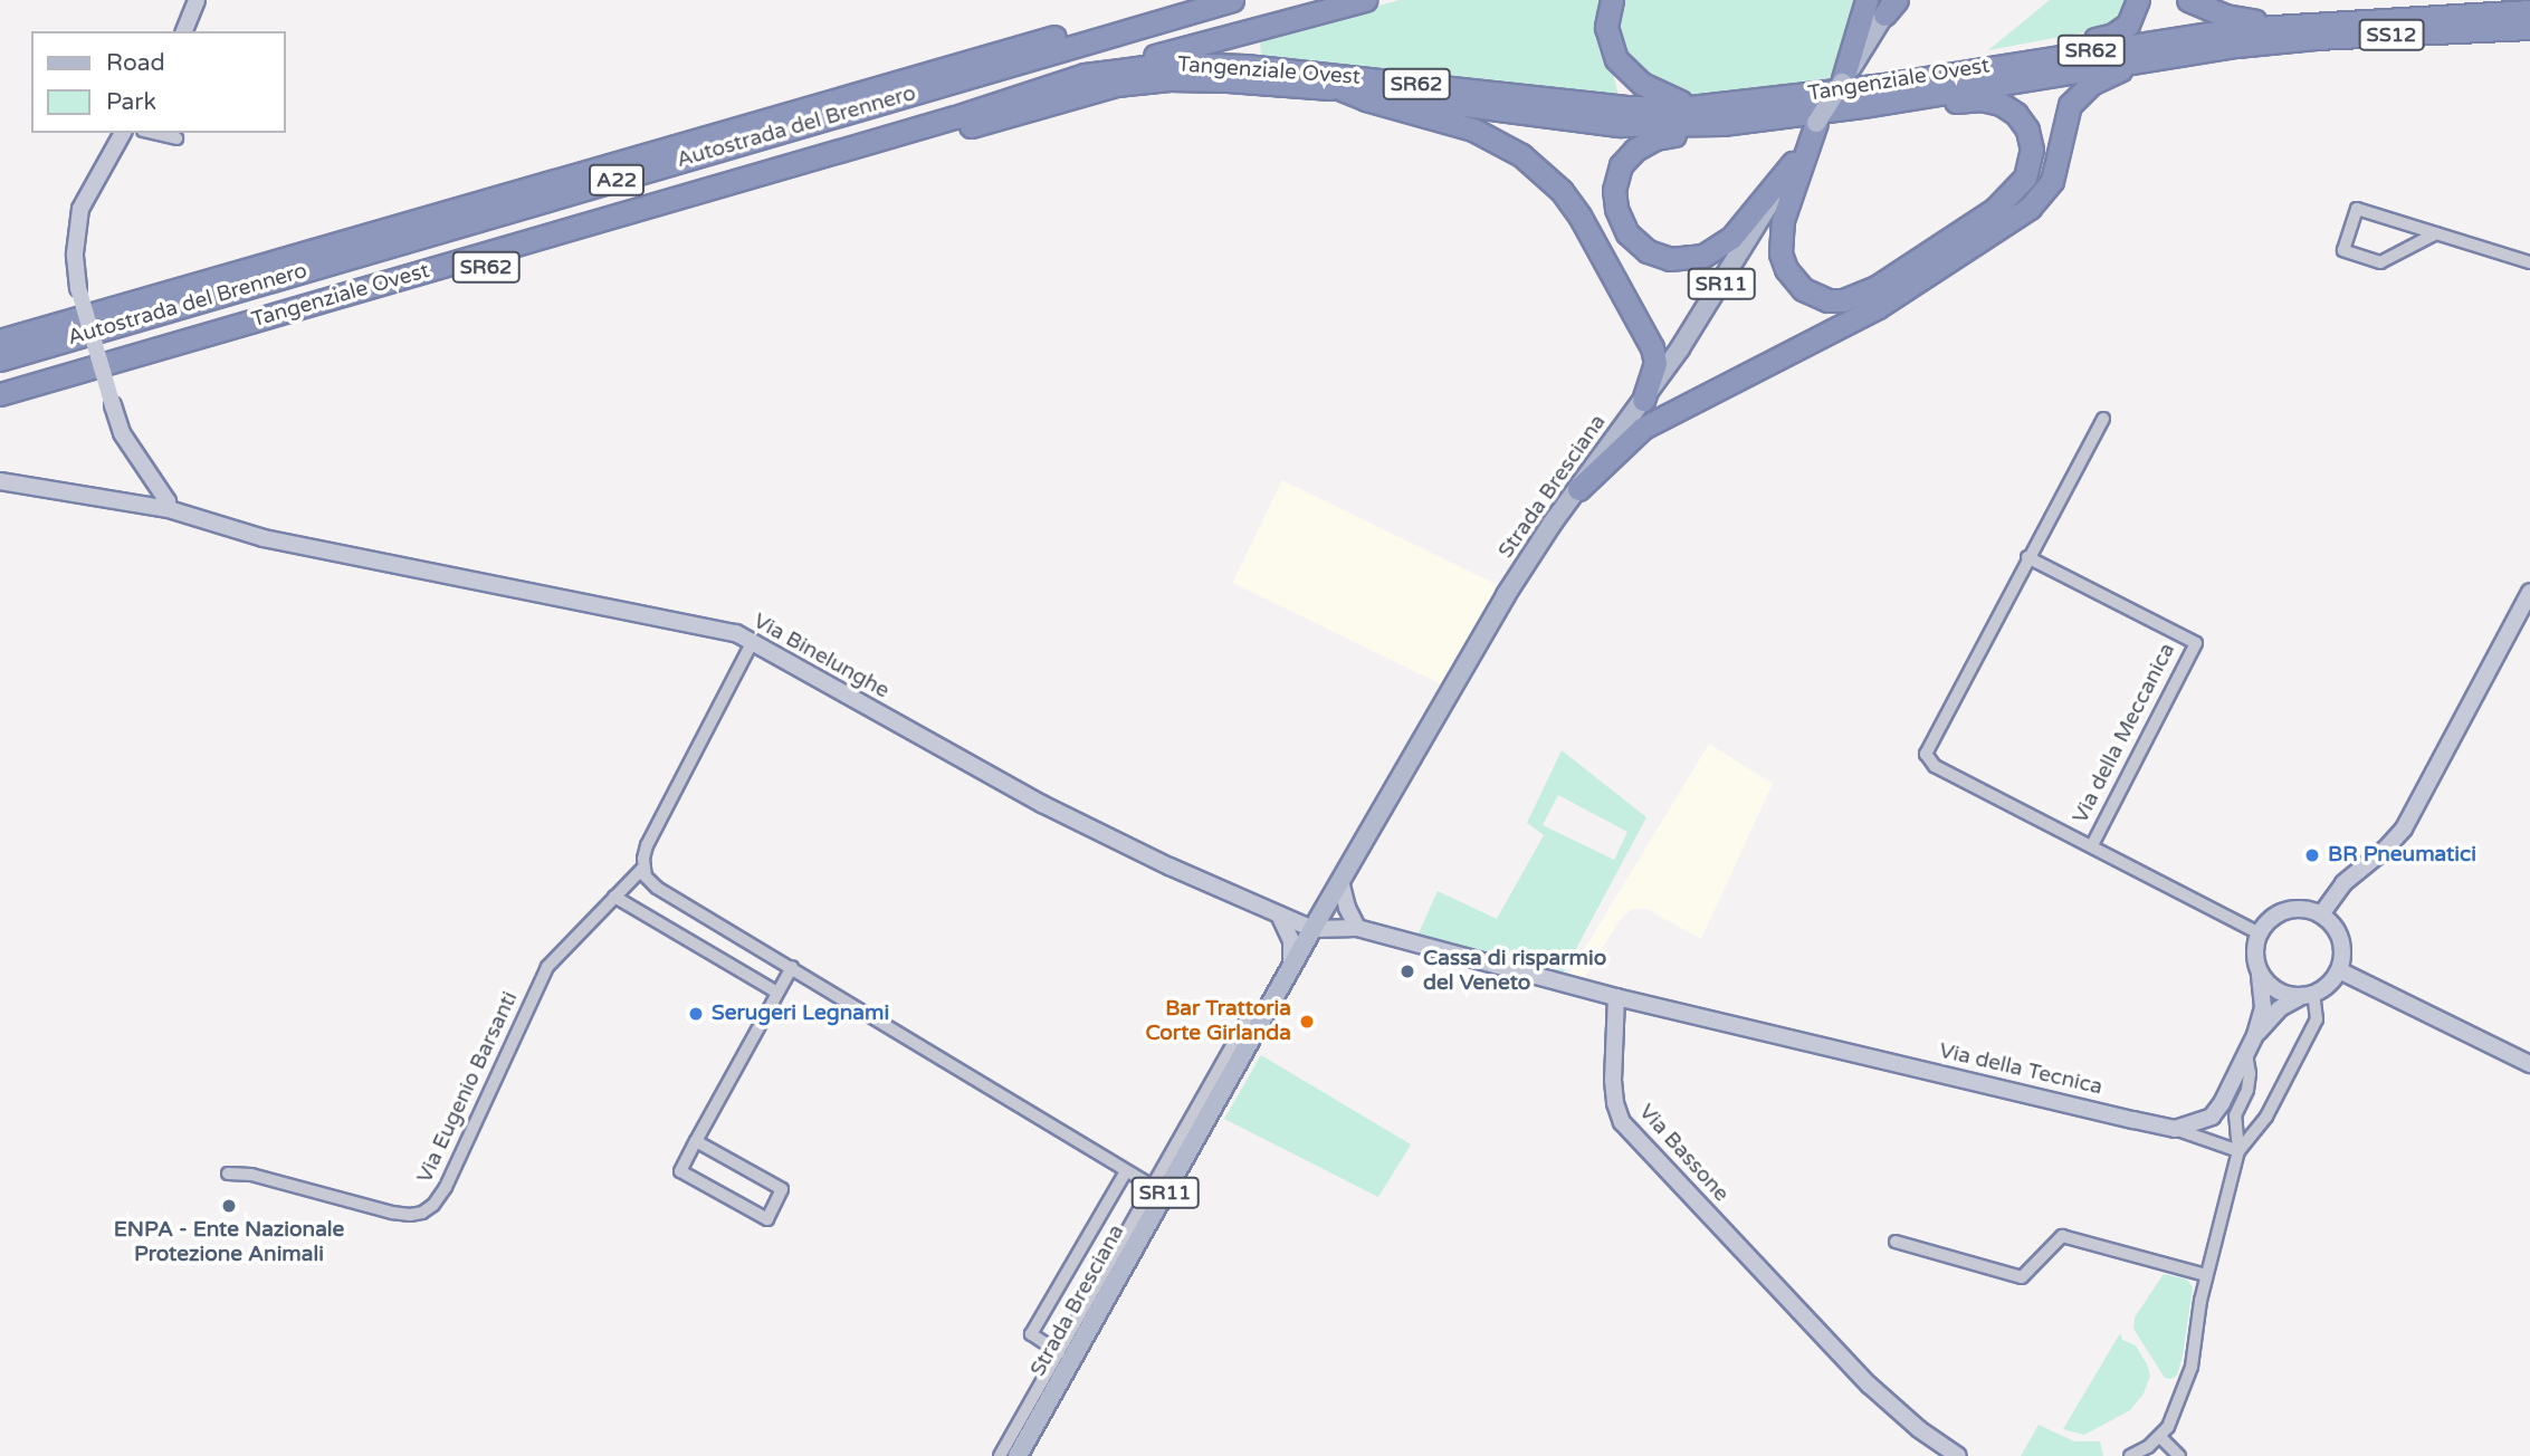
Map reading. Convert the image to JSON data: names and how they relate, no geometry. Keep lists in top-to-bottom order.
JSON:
{
  "streets": {
    "highway": [
      "SS12",
      "SR62",
      "Tangenziale Ovest",
      "Autostrada del Brennero",
      "A22"
    ],
    "main road": ["SR11", "Strada Bresciana"],
    "street": [
      "Via Binelunghe",
      "Via della Meccanica",
      "Via della Tecnica",
      "Via Eugenio Barsanti",
      "Via Bassone"
    ]
  },
  "crossings": [
    ["Strada Bresciana", "Via Binelunghe"],
    ["Via Binelunghe", "Via Eugenio Barsanti"],
    ["Via della Tecnica", "Via Bassone"]
  ],
  "places": [
    "BR Pneumatici",
    "Cassa di risparmio del Veneto",
    "Serugeri Legnami",
    "Bar Trattoria Corte Girlanda",
    "ENPA - Ente Nazionale Protezione Animali"
  ],
  "legend": ["Road", "Park"]
}
